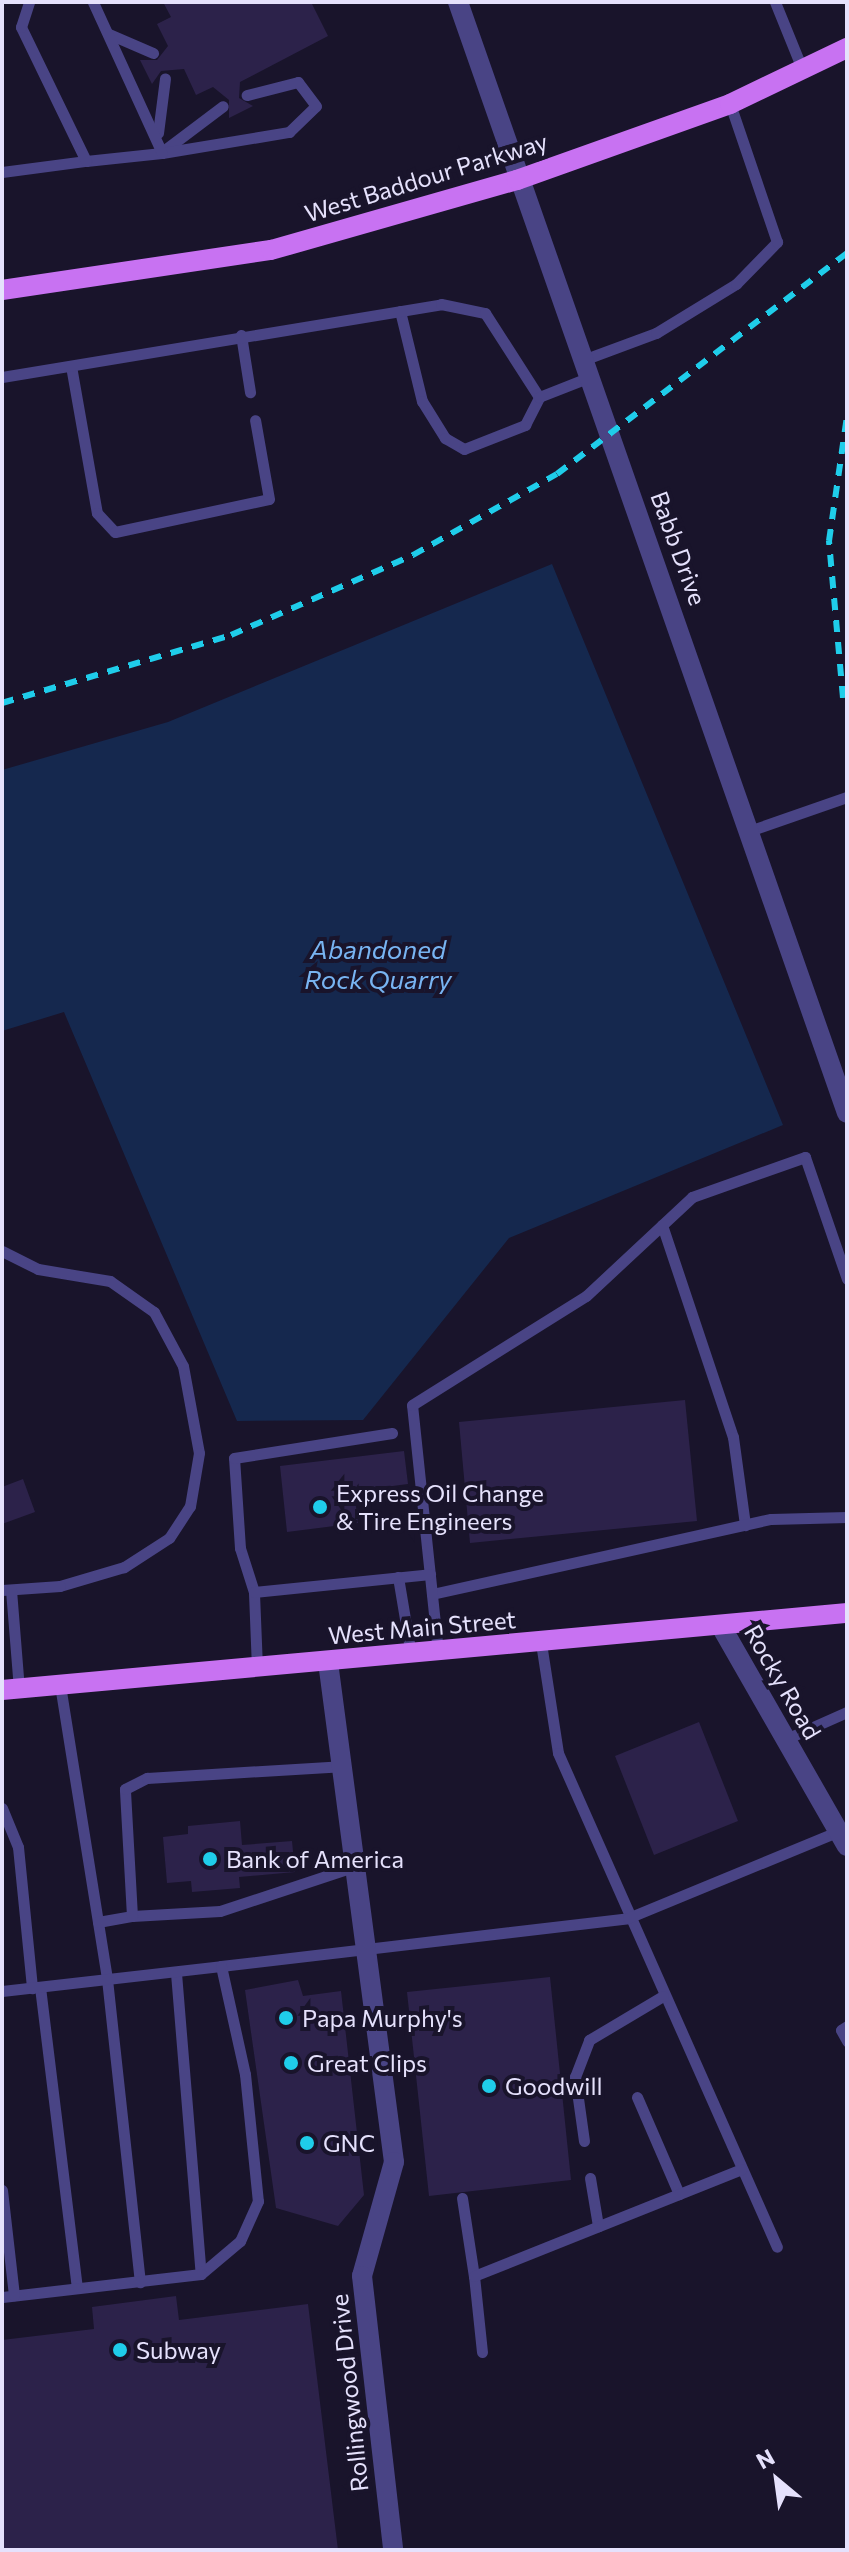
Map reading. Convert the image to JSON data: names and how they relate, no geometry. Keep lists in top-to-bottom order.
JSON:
{
  "streets": {
    "main road": ["West Baddour Parkway", "West Main Street"],
    "street": ["Babb Drive", "Rocky Road", "Rollingwood Drive"]
  },
  "crossings": [
    ["West Baddour Parkway", "Babb Drive"],
    ["West Main Street", "Rocky Road"],
    ["West Main Street", "Rollingwood Drive"]
  ],
  "water": ["Abandoned Rock Quarry"],
  "places": [
    "Express Oil Change & Tire Engineers",
    "Bank of America",
    "Papa Murphy's",
    "Great Clips",
    "Goodwill",
    "GNC",
    "Subway"
  ],
  "north": "top left"
}
